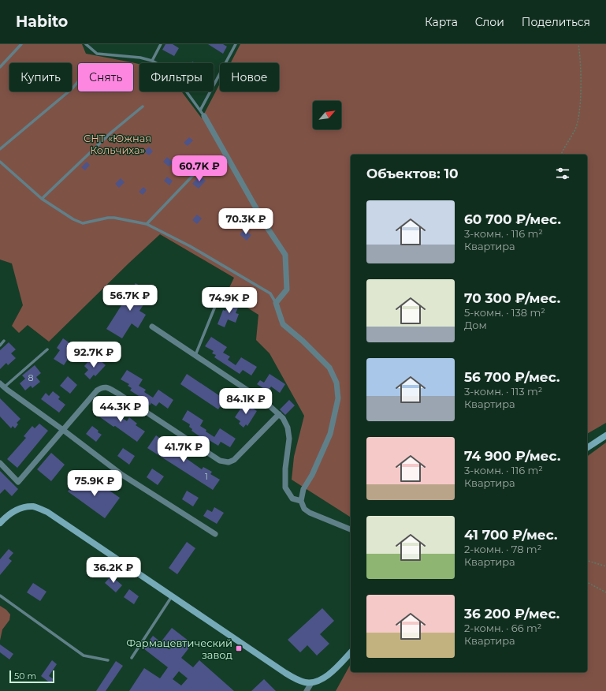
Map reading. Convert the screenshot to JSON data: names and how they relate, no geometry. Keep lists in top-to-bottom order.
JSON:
{
  "parks": ["СНТ «Южная Кольчиха»"],
  "places": {
    "transit": ["Фармацевтический завод"]
  },
  "house_numbers": ["8", "1"],
  "scale_bar": "50 m",
  "north": "top right",
  "page": {
    "header": "Habito",
    "nav": ["Карта", "Слои", "Поделиться"],
    "chip": [
      "Купить",
      "Снять",
      "Фильтры",
      "Новое"
    ],
    "heading": "Объектов: 10",
    "price": [
      "60.7K ₽",
      "70.3K ₽",
      "56.7K ₽",
      "74.9K ₽",
      "92.7K ₽",
      "84.1K ₽",
      "44.3K ₽",
      "41.7K ₽",
      "75.9K ₽",
      "36.2K ₽"
    ],
    "list": [
      {
        "name": "60 700 ₽/мес.",
        "note": "3-комн. · 116 m² · Квартира"
      },
      {
        "name": "70 300 ₽/мес.",
        "note": "5-комн. · 138 m² · Дом"
      },
      {
        "name": "56 700 ₽/мес.",
        "note": "3-комн. · 113 m² · Квартира"
      },
      {
        "name": "74 900 ₽/мес.",
        "note": "3-комн. · 116 m² · Квартира"
      },
      {
        "name": "41 700 ₽/мес.",
        "note": "2-комн. · 78 m² · Квартира"
      },
      {
        "name": "36 200 ₽/мес.",
        "note": "2-комн. · 66 m² · Квартира"
      }
    ],
    "scale": "50 m"
  }
}
